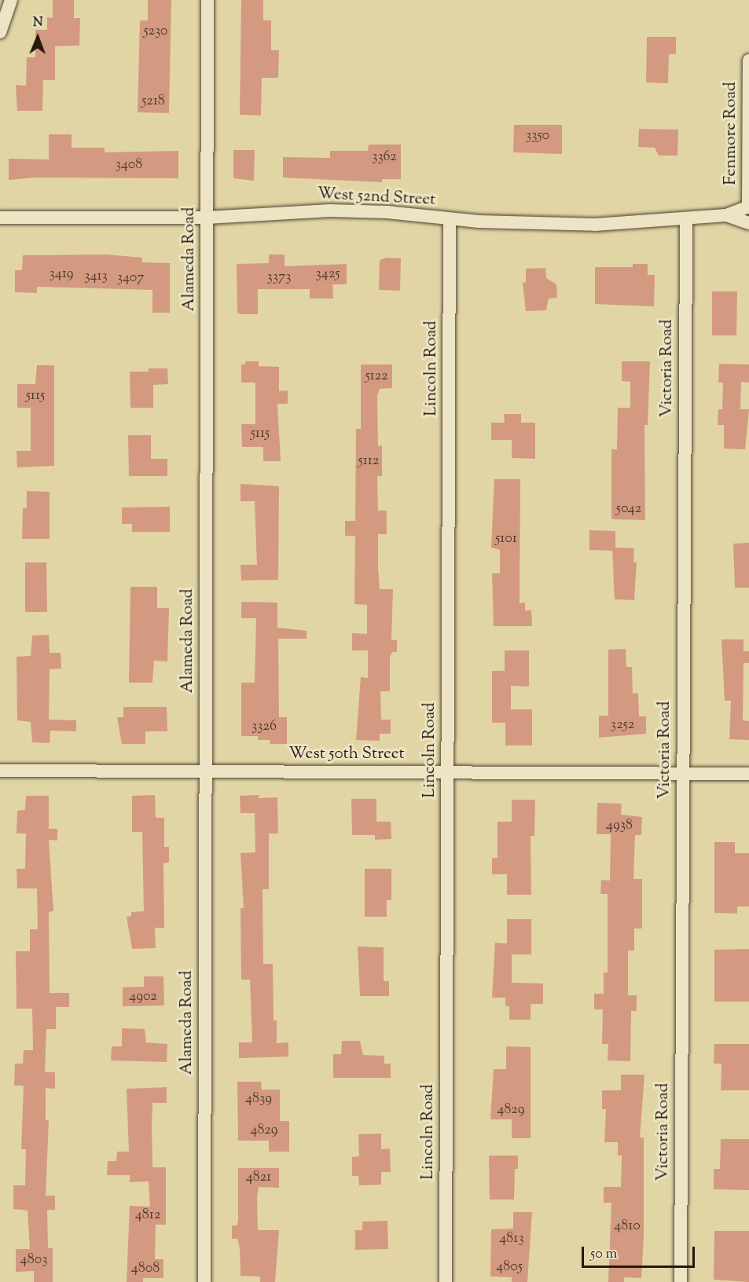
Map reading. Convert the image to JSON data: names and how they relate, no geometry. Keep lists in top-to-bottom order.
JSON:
{
  "streets": {
    "street": [
      "Fenmore Road",
      "West 52nd Street",
      "Alameda Road",
      "Lincoln Road",
      "Victoria Road",
      "West 50th Street"
    ]
  },
  "crossings": [
    ["Fenmore Road", "West 52nd Street"],
    ["West 52nd Street", "Alameda Road"],
    ["West 52nd Street", "Lincoln Road"],
    ["West 52nd Street", "Victoria Road"],
    ["Alameda Road", "West 50th Street"],
    ["Lincoln Road", "West 50th Street"],
    ["Victoria Road", "West 50th Street"]
  ],
  "house_numbers": [
    "5230",
    "5218",
    "3350",
    "3362",
    "3408",
    "3419",
    "3425",
    "3413",
    "3373",
    "3407",
    "5122",
    "5115",
    "5115",
    "5112",
    "5042",
    "5101",
    "3252",
    "3326",
    "4938",
    "4902",
    "4839",
    "4829",
    "4829",
    "4821",
    "4812",
    "4810",
    "4813",
    "4803",
    "4805",
    "4808"
  ],
  "scale_bar": "50 m",
  "north": "top"
}
